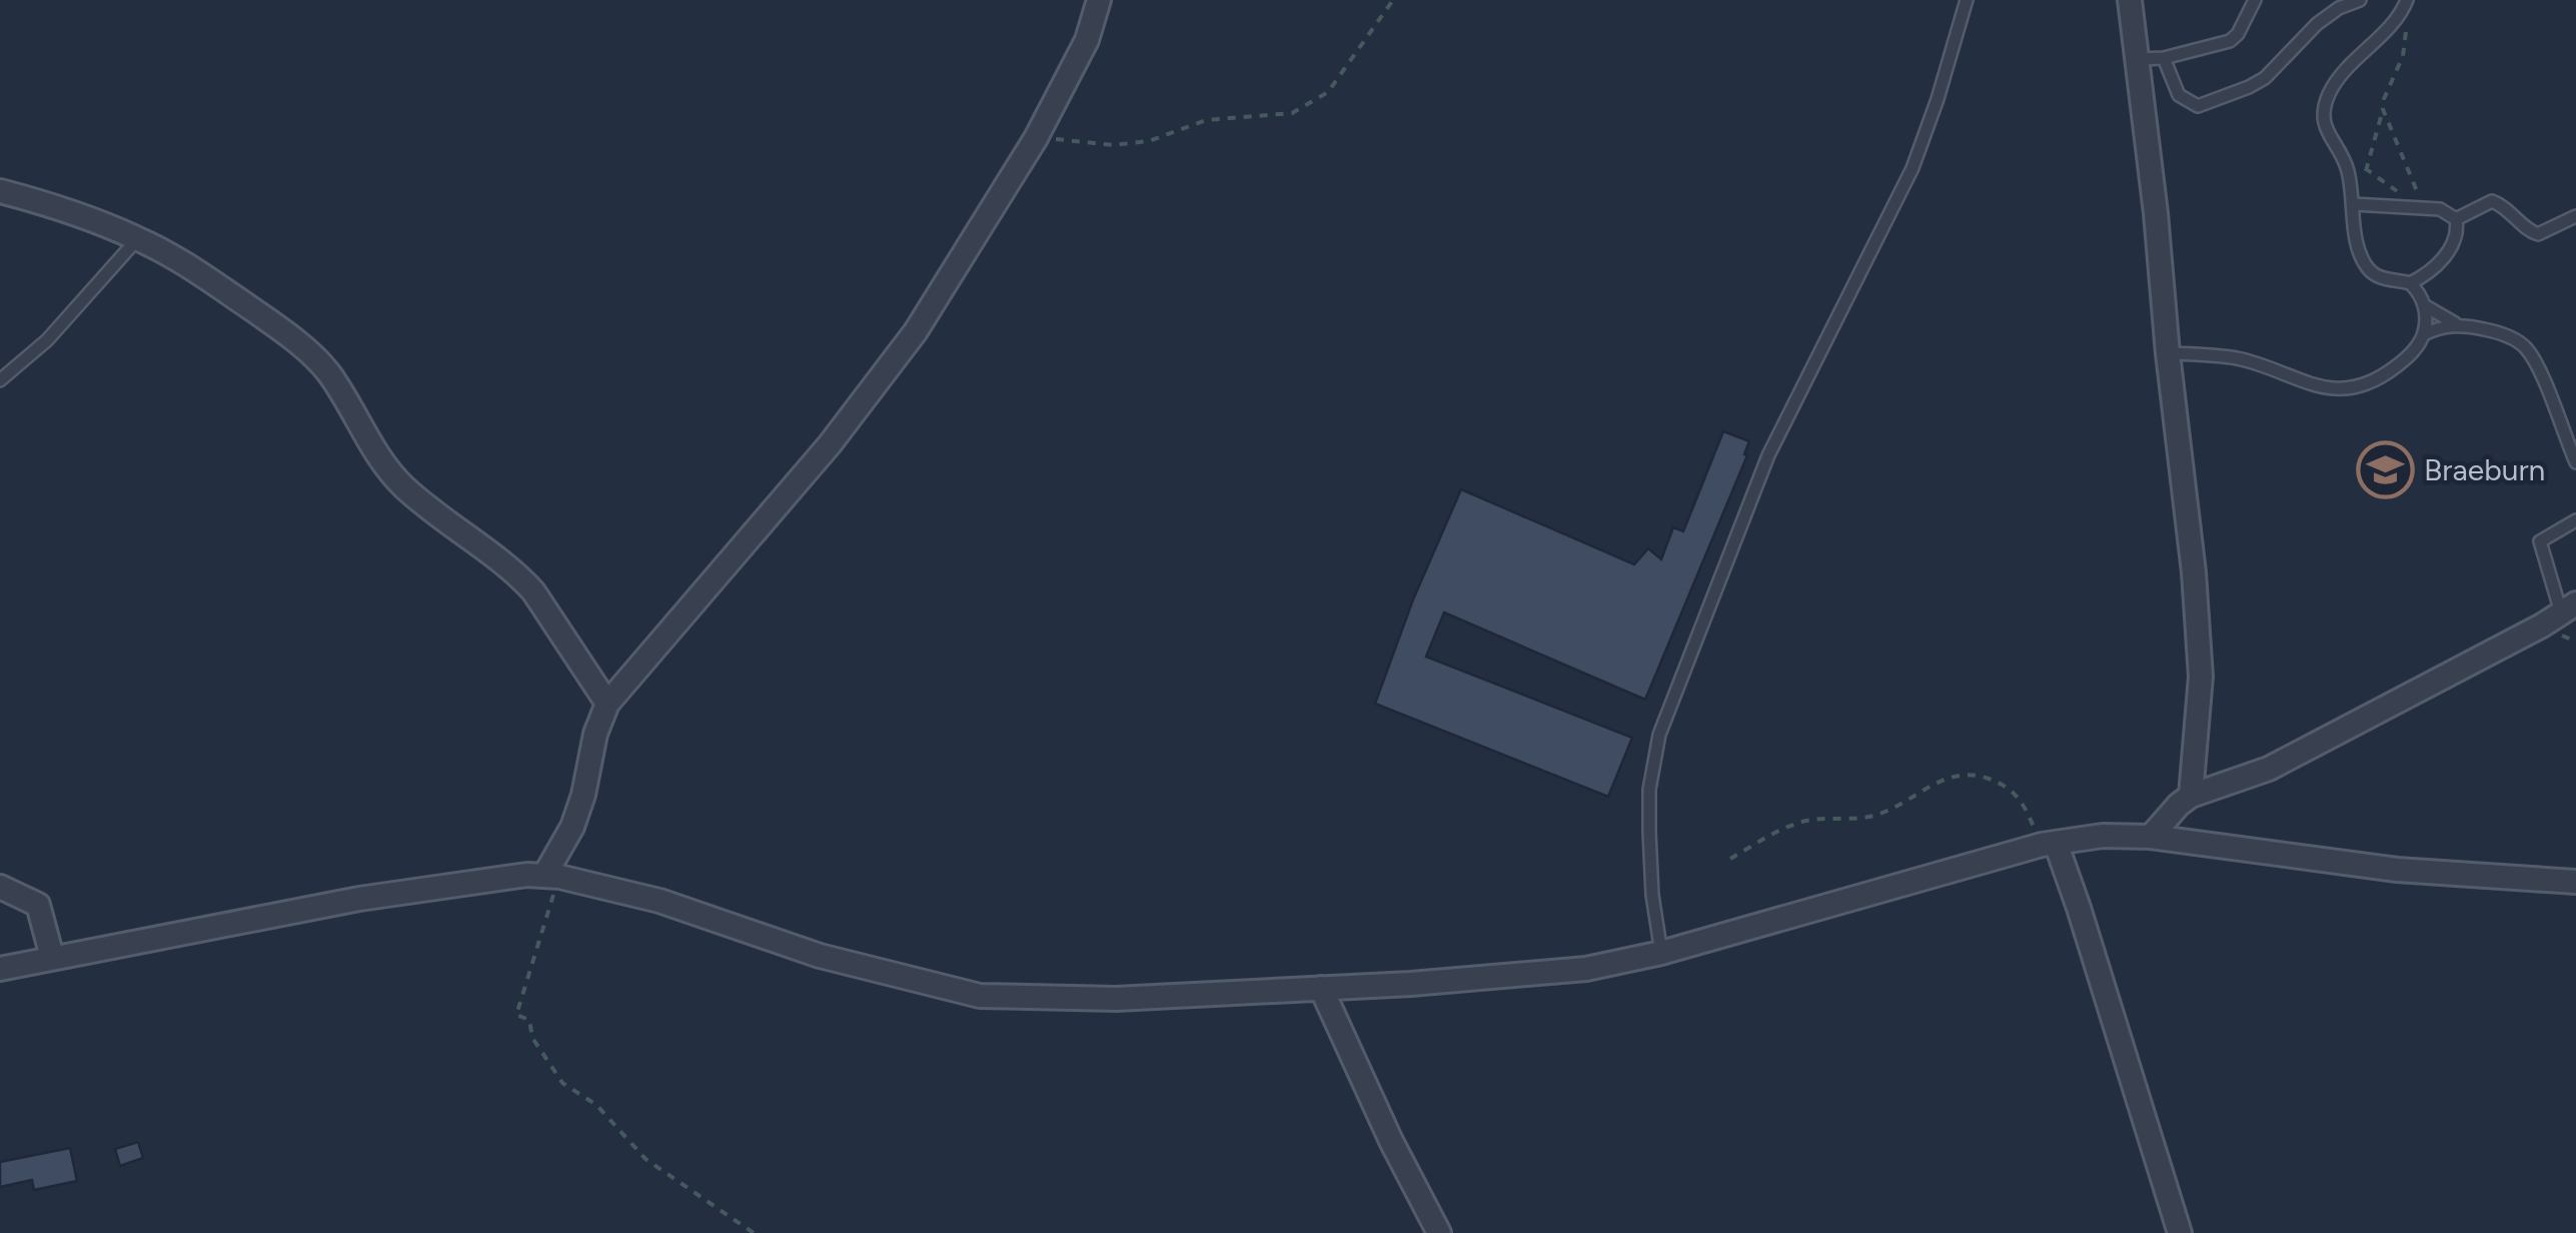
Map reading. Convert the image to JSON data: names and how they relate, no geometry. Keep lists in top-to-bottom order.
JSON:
{
  "places": {
    "school or university": ["Braeburn"]
  }
}
